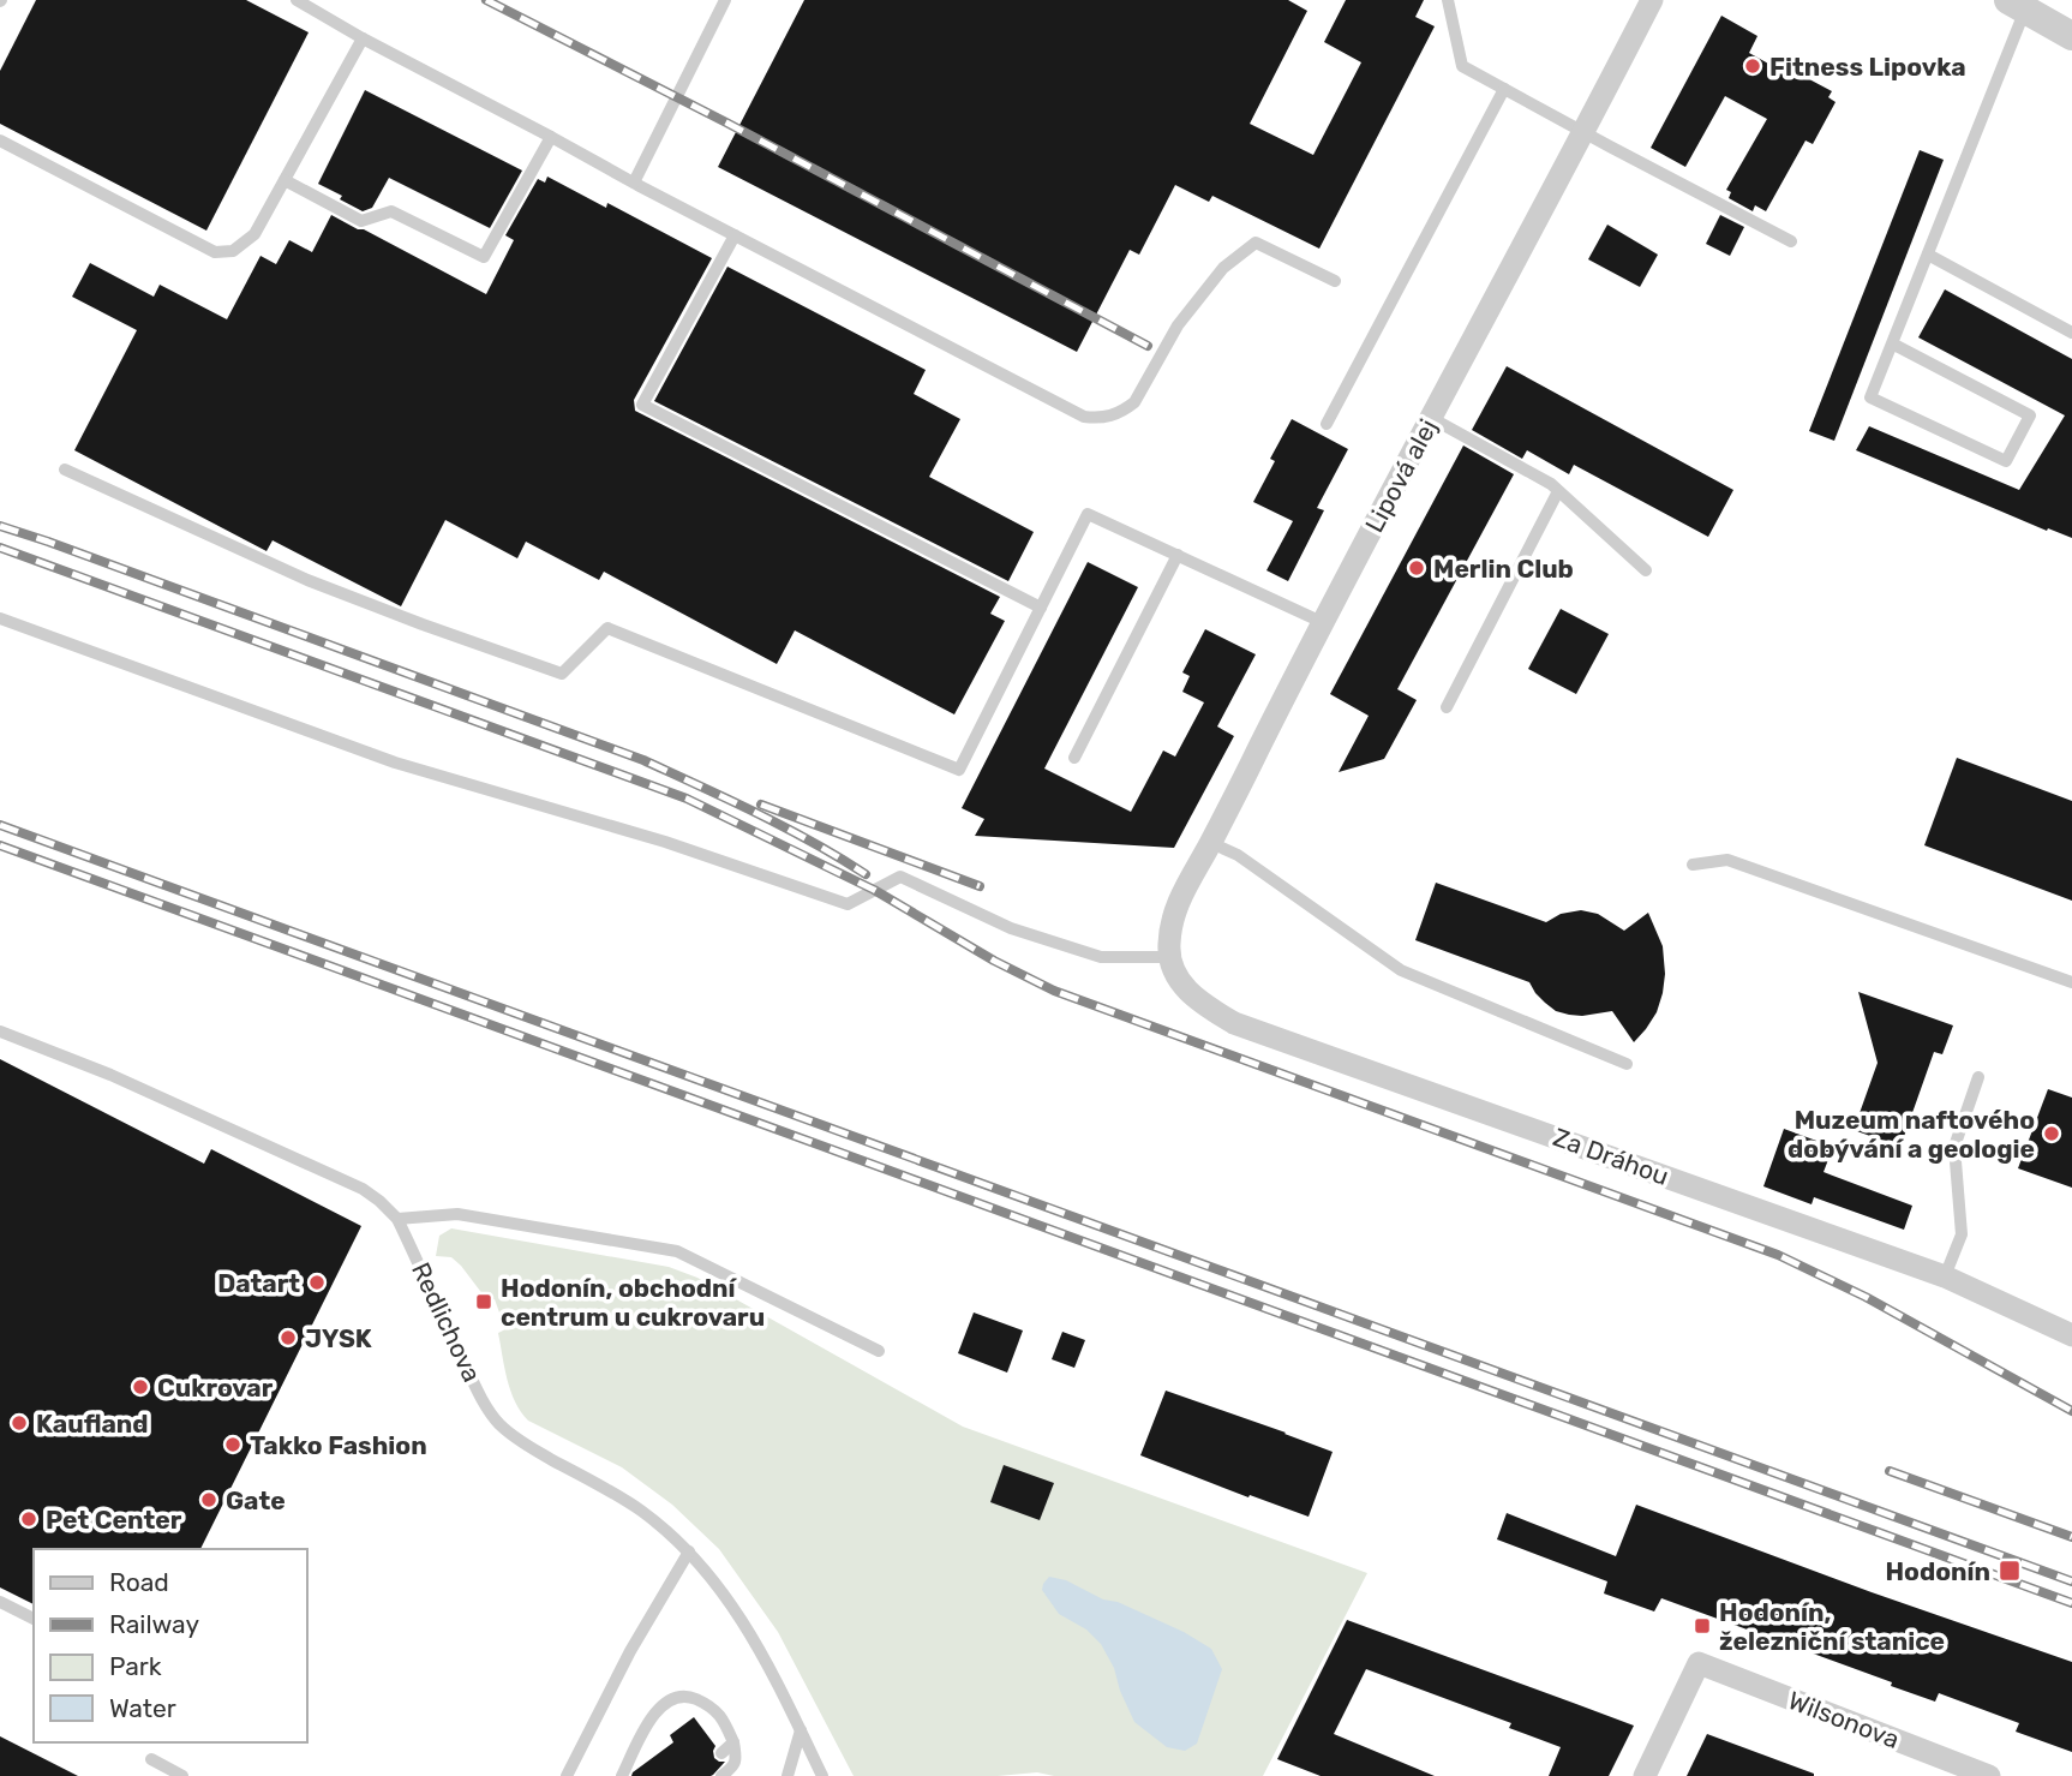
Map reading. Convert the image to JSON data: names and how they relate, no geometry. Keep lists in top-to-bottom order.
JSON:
{
  "streets": {
    "street": ["Lipová alej", "Za Dráhou", "Wilsonova"],
    "lane": ["Redlichova"]
  },
  "crossings": [
    ["Lipová alej", "Za Dráhou"]
  ],
  "places": {
    "other": [
      "Fitness Lipovka",
      "Merlin Club",
      "Muzeum naftového dobývání a geologie",
      "Datart",
      "JYSK",
      "Cukrovar",
      "Kaufland",
      "Takko Fashion",
      "Gate",
      "Pet Center"
    ],
    "transit": ["Hodonín, obchodní centrum u cukrovaru", "Hodonín", "Hodonín, železniční stanice"]
  },
  "legend": [
    "Road",
    "Railway",
    "Park",
    "Water"
  ]
}
